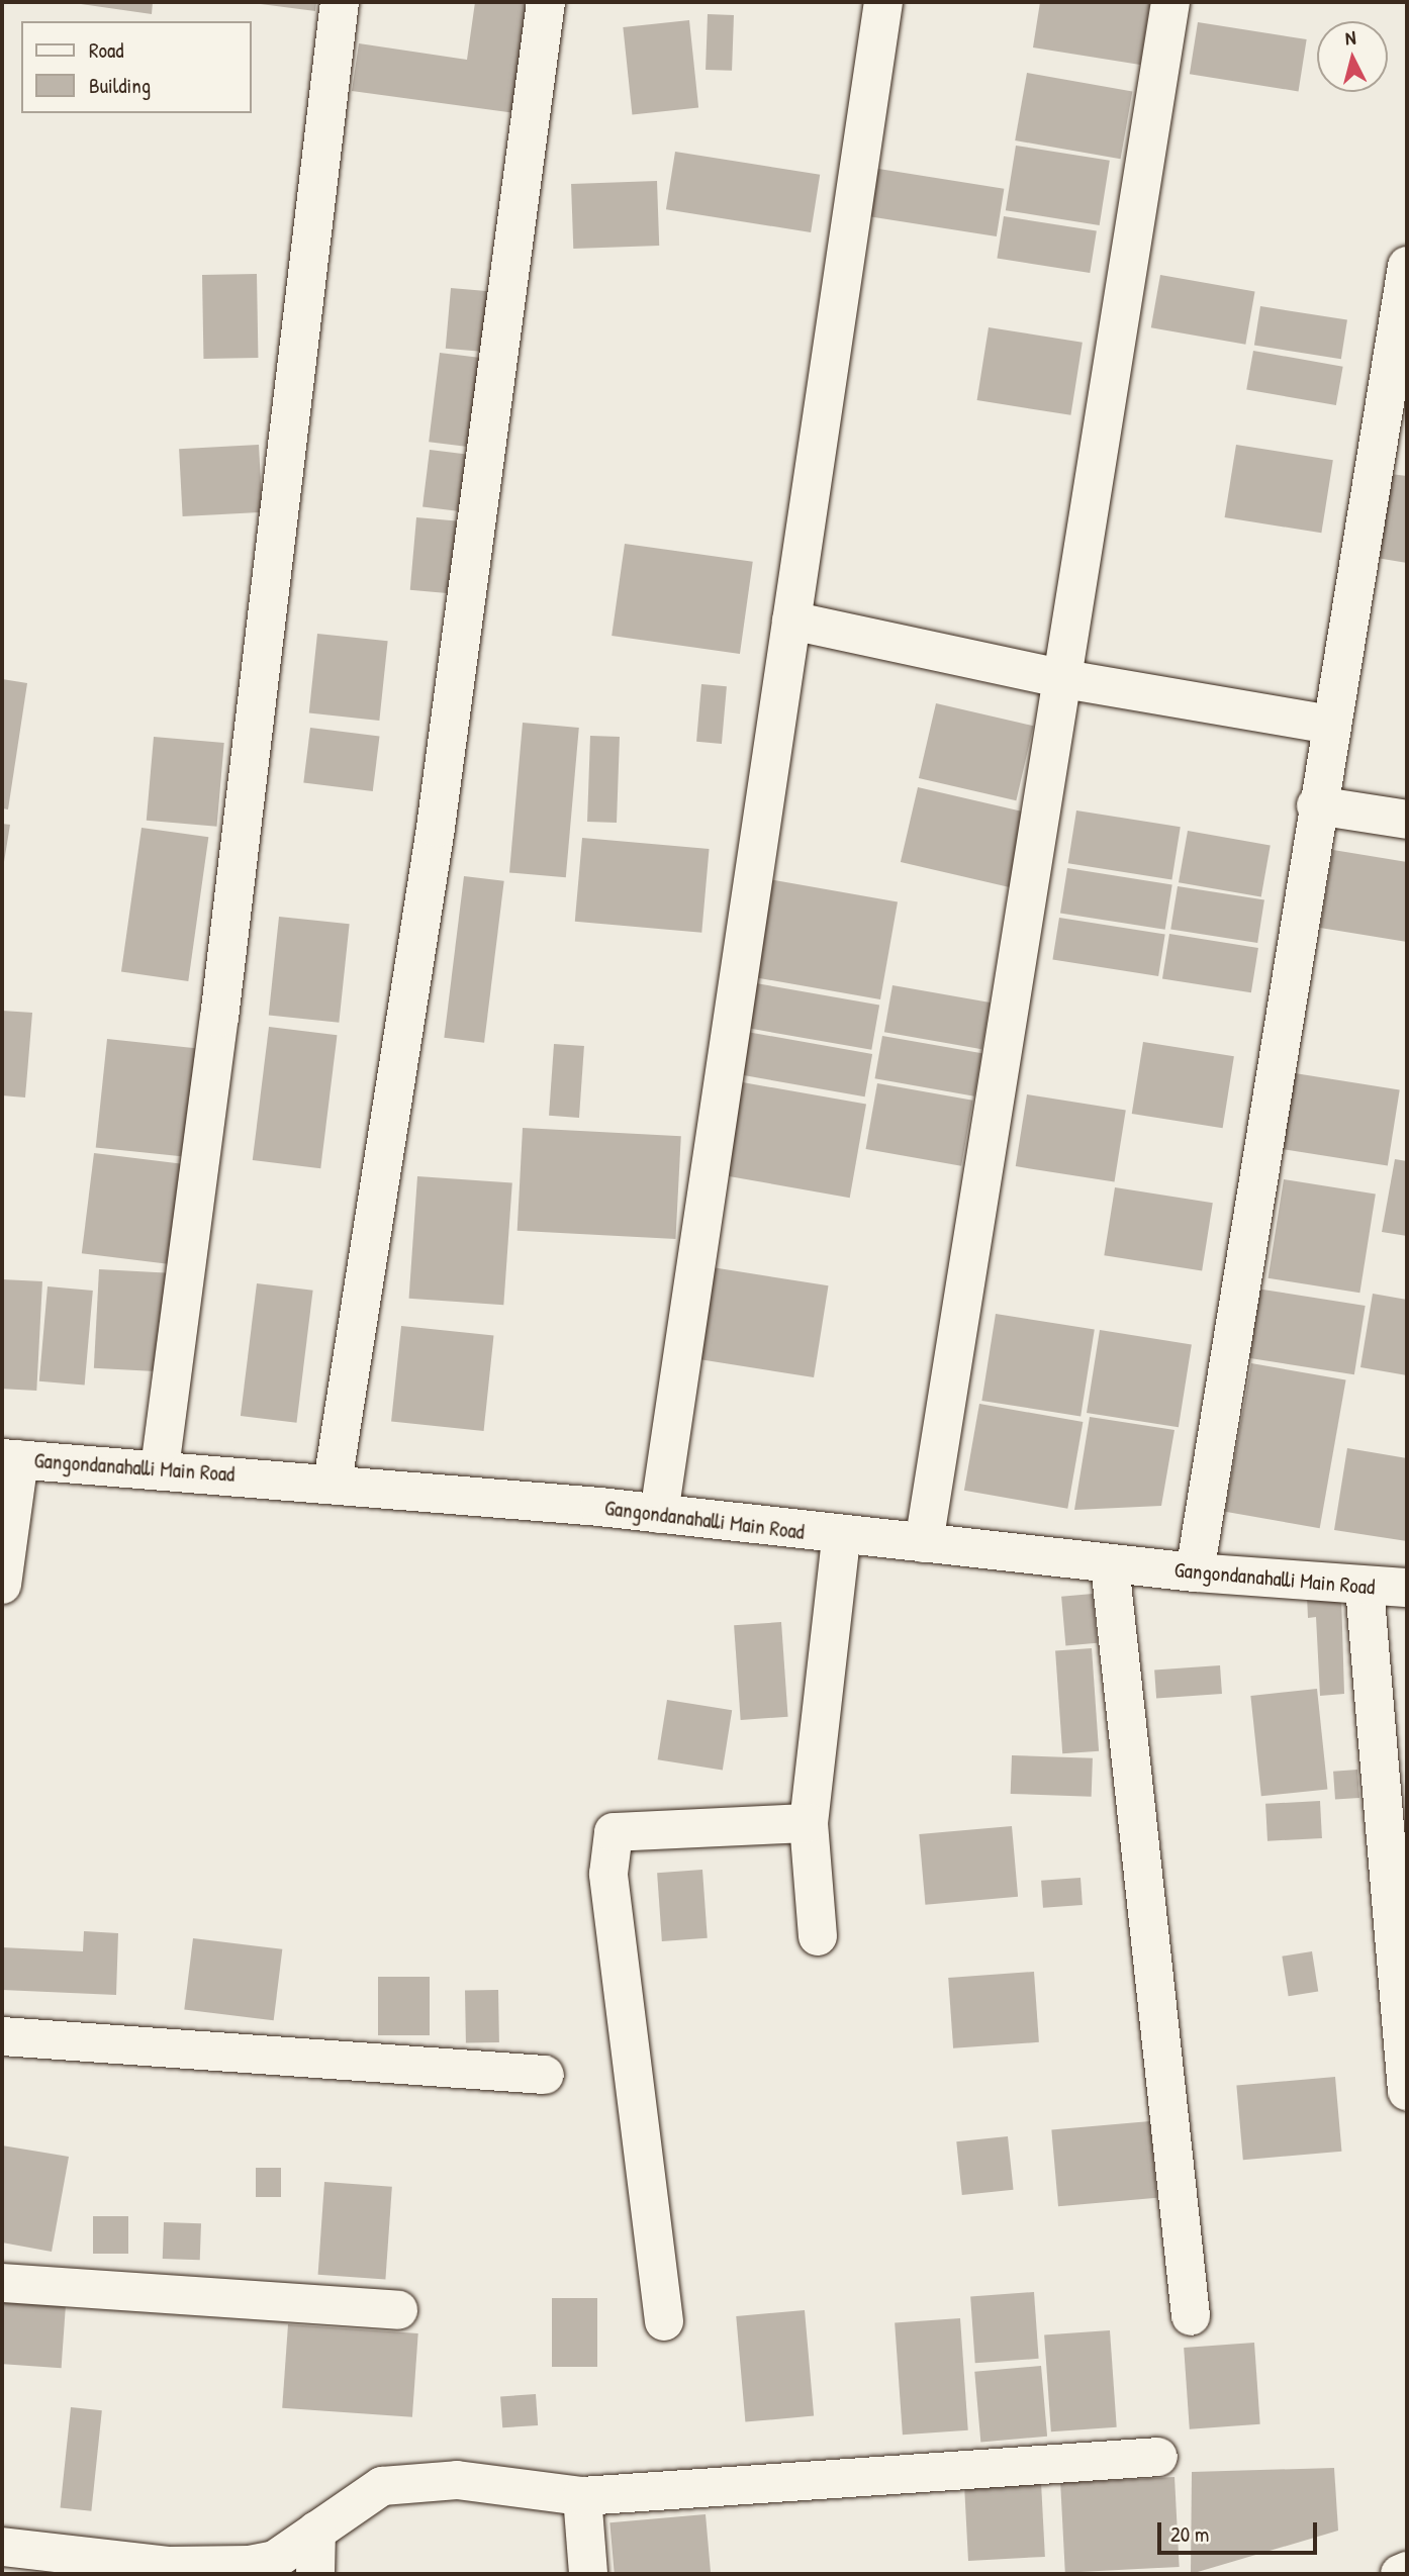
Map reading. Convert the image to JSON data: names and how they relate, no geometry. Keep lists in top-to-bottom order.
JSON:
{
  "streets": {
    "street": ["Gangondanahalli Main Road"]
  },
  "legend": ["Road", "Building"],
  "scale_bar": "20 m",
  "north": "top"
}
